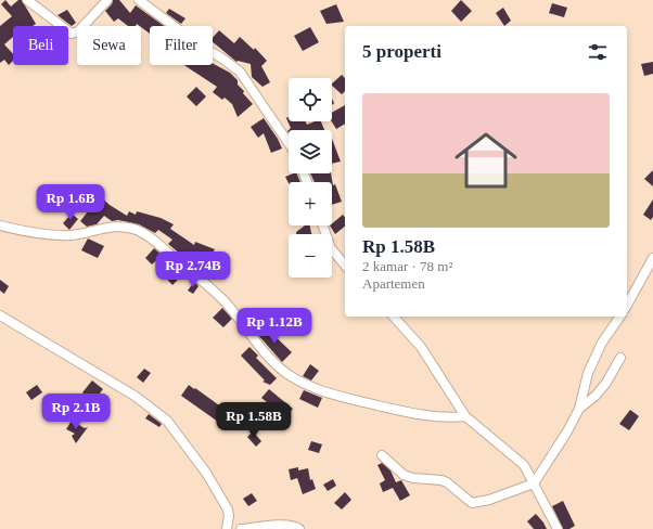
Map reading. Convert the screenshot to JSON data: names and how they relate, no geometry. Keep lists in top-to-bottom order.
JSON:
{
  "page": {
    "chip": ["Beli", "Sewa", "Filter"],
    "heading": "5 properti",
    "map_buttons": ["+", "−"],
    "list": [
      {
        "name": "Rp 1.58B",
        "note": "2 kamar · 78 m² · Apartemen"
      }
    ],
    "price": [
      "Rp 1.6B",
      "Rp 2.74B",
      "Rp 1.12B",
      "Rp 2.1B",
      "Rp 1.58B"
    ]
  }
}
